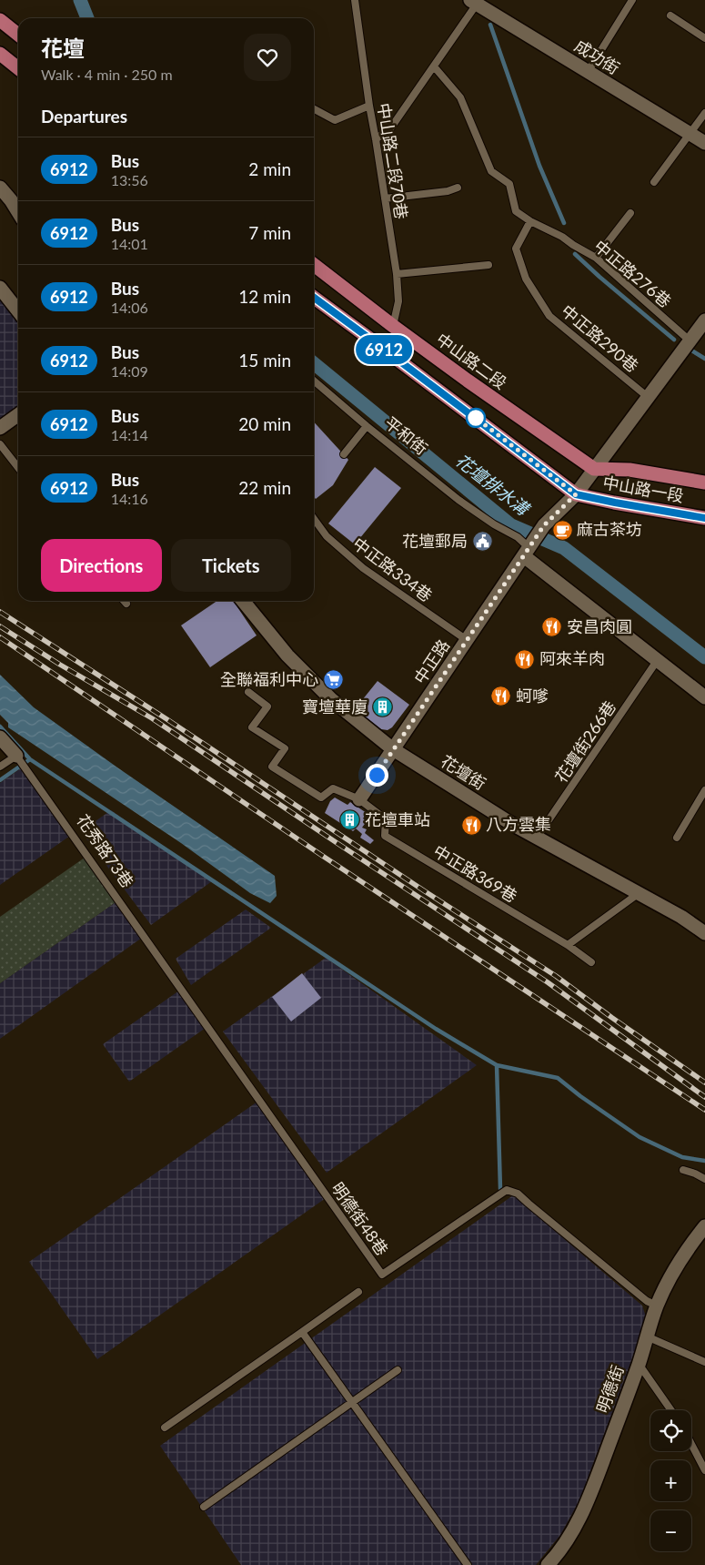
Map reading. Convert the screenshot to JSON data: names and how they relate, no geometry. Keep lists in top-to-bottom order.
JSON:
{
  "streets": {
    "main road": ["中山路二段", "中山路一段"],
    "street": [
      "成功街",
      "平和街",
      "中正路",
      "花壇街",
      "花秀路73巷",
      "明德街"
    ],
    "lane": [
      "中山路二段70巷",
      "中正路276巷",
      "中正路290巷",
      "中正路334巷",
      "花壇街266巷",
      "中正路369巷",
      "明德街48巷"
    ]
  },
  "crossings": [
    ["中山路二段70巷", "中山路二段"],
    ["中正路276巷", "中正路290巷"],
    ["中山路二段", "中山路一段"],
    ["平和街", "中正路"],
    ["平和街", "花壇街266巷"],
    ["中山路一段", "中正路"],
    ["中正路334巷", "中正路"],
    ["中正路", "花壇街"],
    ["中正路", "中正路369巷"],
    ["花壇街266巷", "花壇街"],
    ["花秀路73巷", "明德街48巷"],
    ["明德街48巷", "明德街"]
  ],
  "water": ["花壇排水溝"],
  "places": {
    "cafe": ["麻古茶坊"],
    "public building": ["花壇郵局"],
    "restaurant": [
      "安昌肉圓",
      "阿來羊肉",
      "蚵嗲",
      "八方雲集"
    ],
    "supermarket": ["全聯福利中心"],
    "building": ["寶壇華廈", "花壇車站"]
  },
  "lines": ["bus line 6912"],
  "page": {
    "on_map": "6912",
    "heading": [
      ["花壇", "Walk · 4 min · 250 m"],
      "Departures"
    ],
    "list": [
      {
        "mark": "6912",
        "name": "Bus",
        "note": "13:56",
        "value": "2 min"
      },
      {
        "mark": "6912",
        "name": "Bus",
        "note": "14:01",
        "value": "7 min"
      },
      {
        "mark": "6912",
        "name": "Bus",
        "note": "14:06",
        "value": "12 min"
      },
      {
        "mark": "6912",
        "name": "Bus",
        "note": "14:09",
        "value": "15 min"
      },
      {
        "mark": "6912",
        "name": "Bus",
        "note": "14:14",
        "value": "20 min"
      },
      {
        "mark": "6912",
        "name": "Bus",
        "note": "14:16",
        "value": "22 min"
      }
    ],
    "buttons": ["Directions", "Tickets"],
    "map_buttons": ["+", "−"]
  }
}
